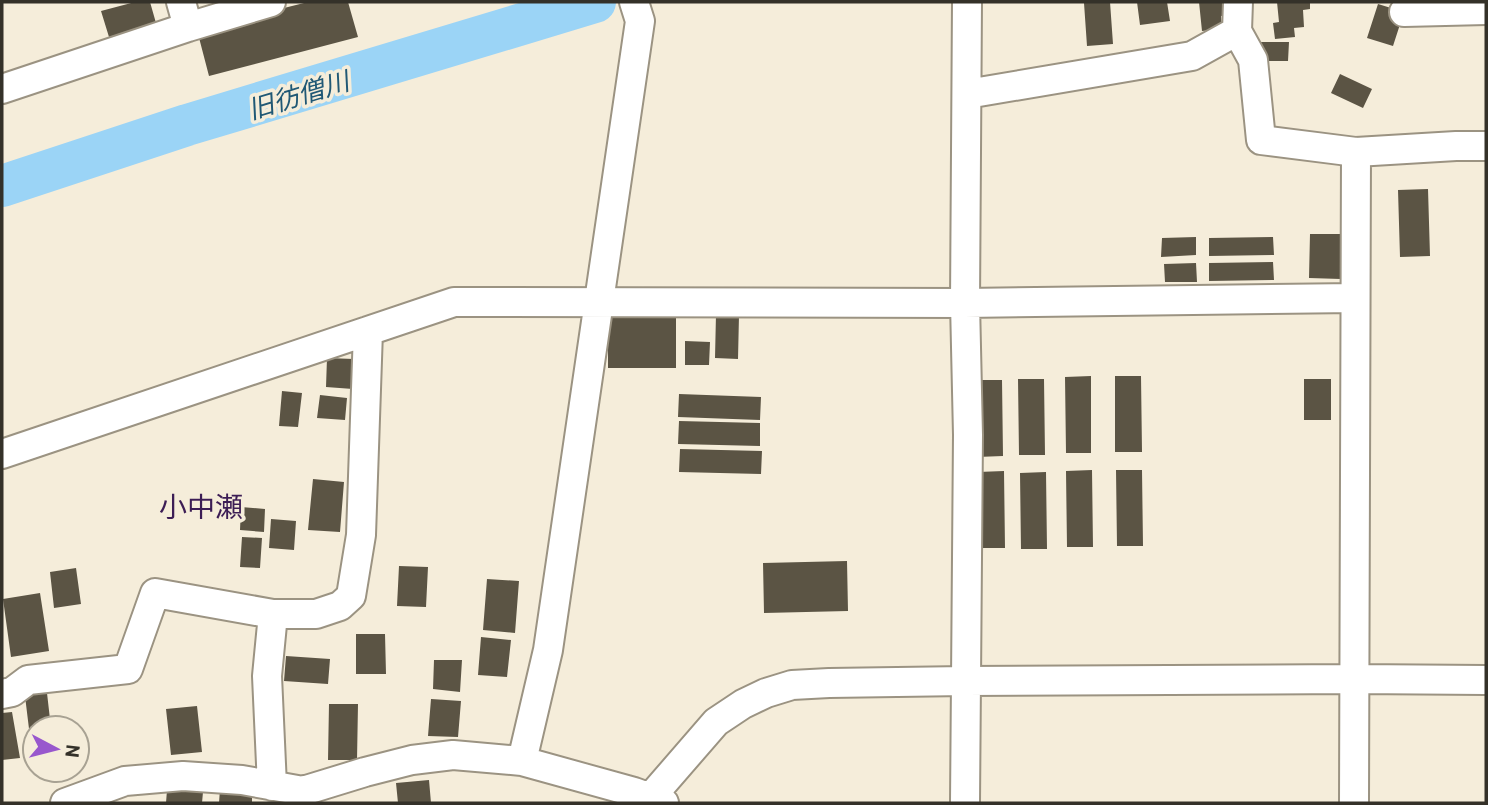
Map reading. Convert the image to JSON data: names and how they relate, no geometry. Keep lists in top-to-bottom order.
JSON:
{
  "districts": ["小中瀬"],
  "water": ["旧彷僧川"],
  "north": "right"
}
